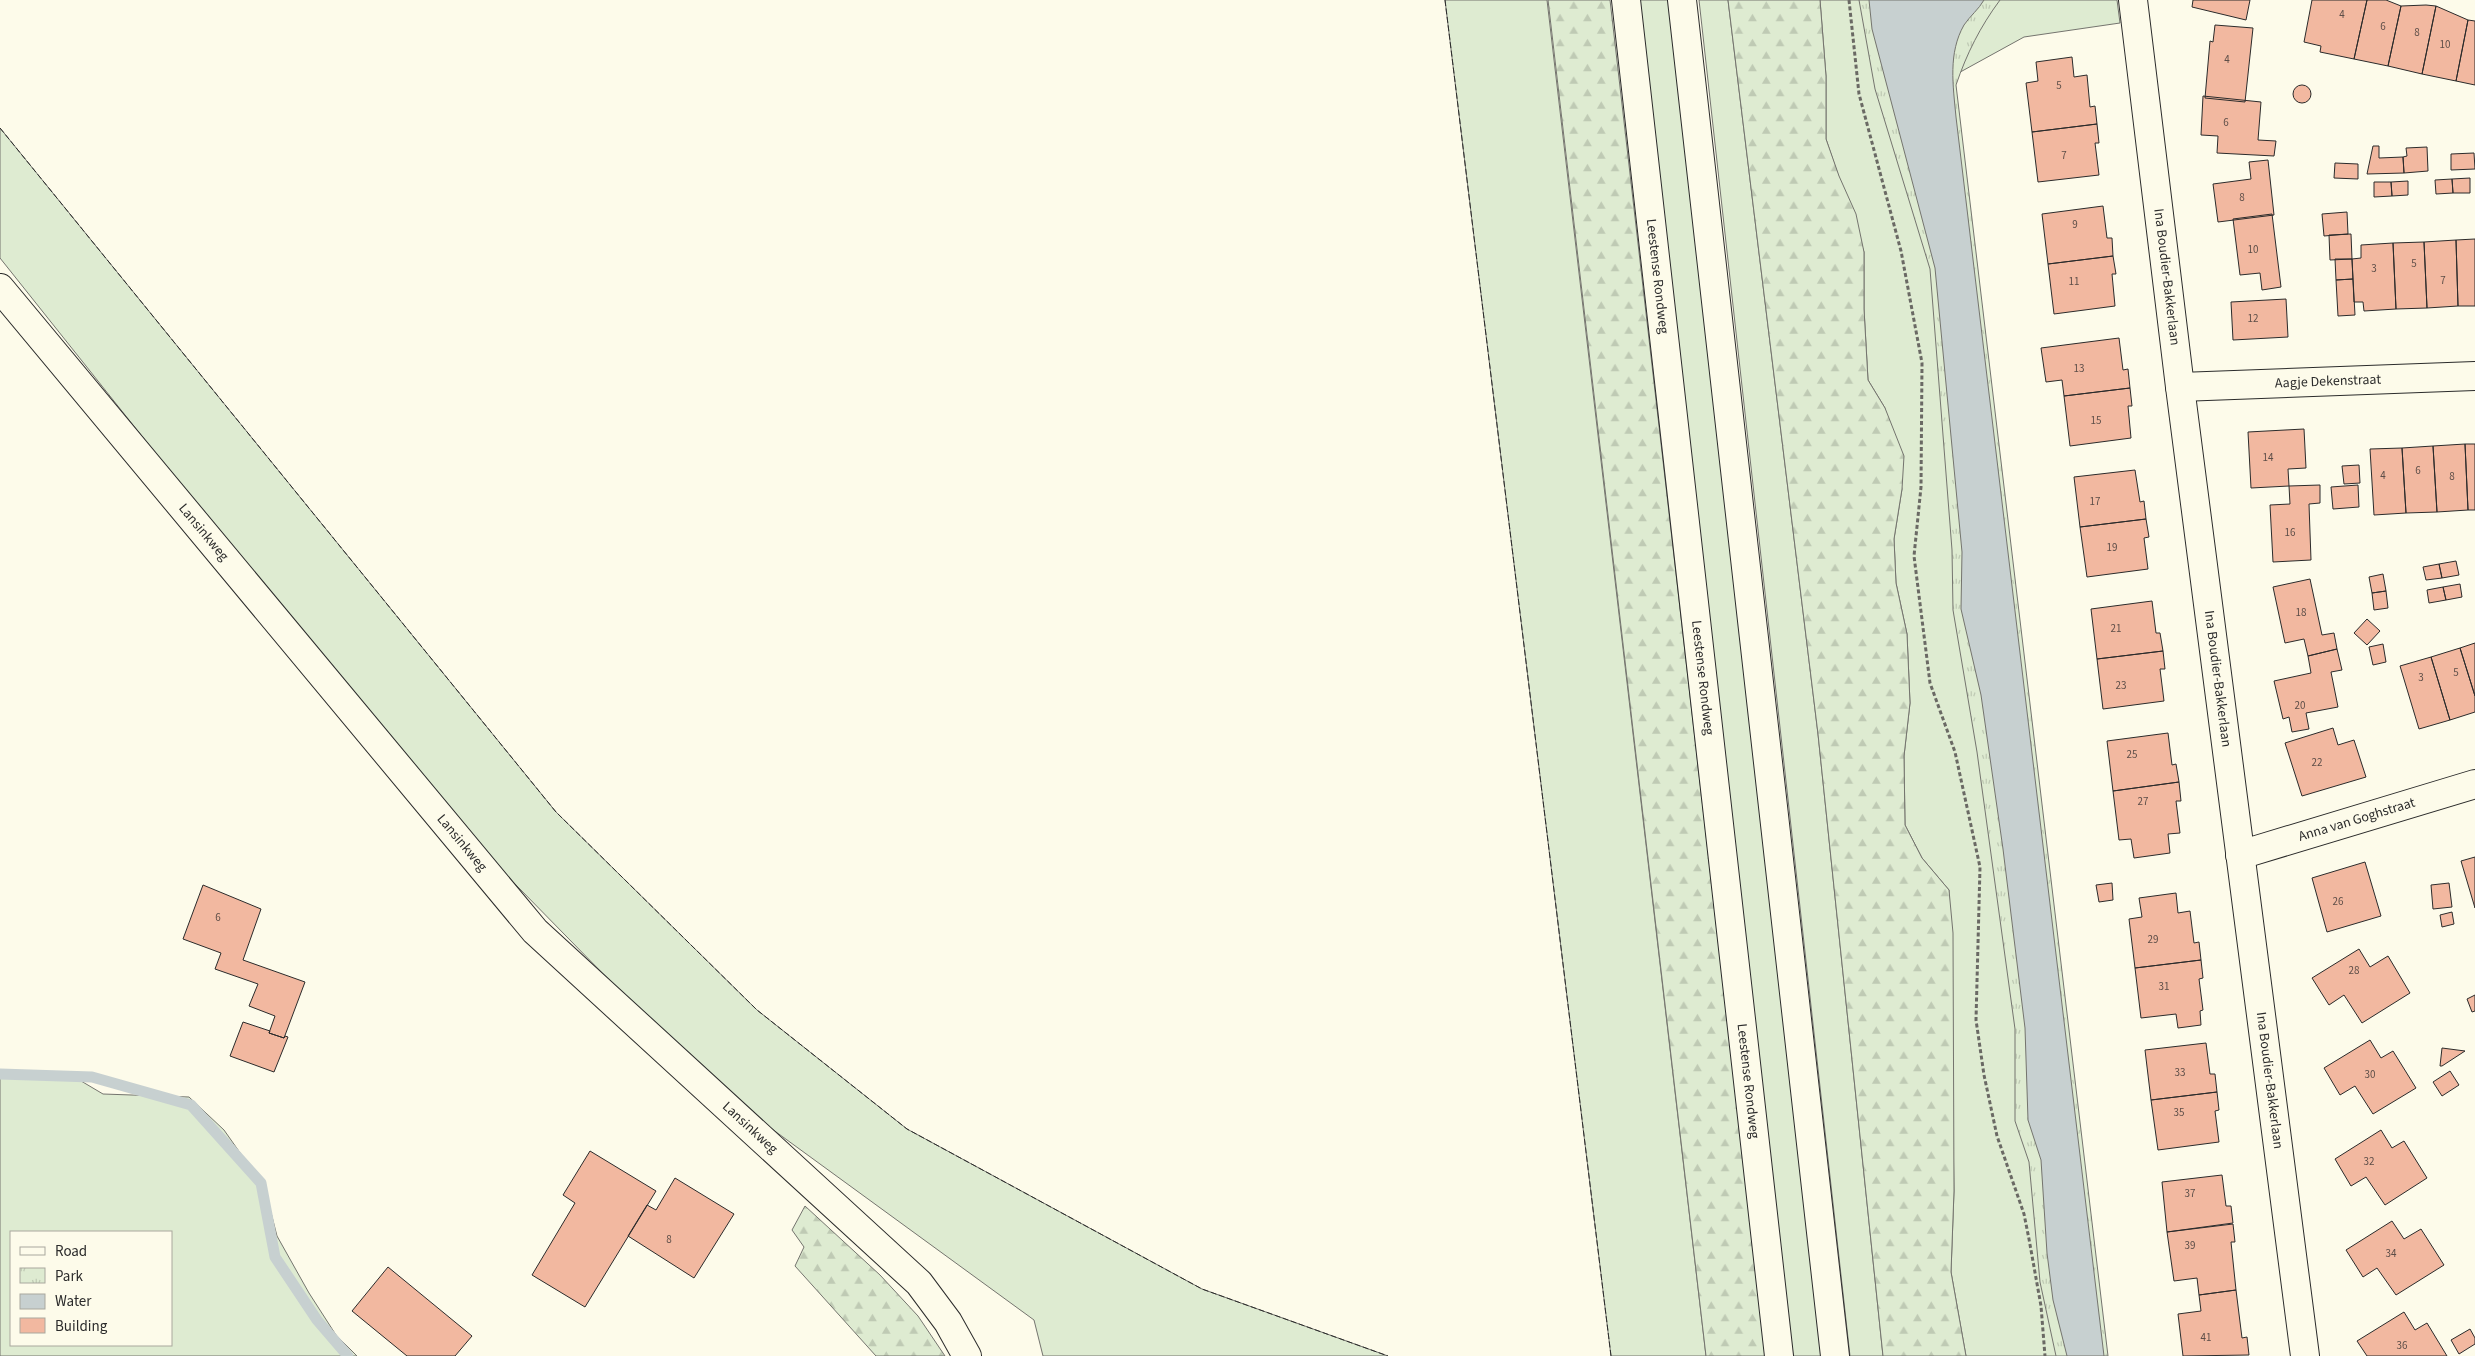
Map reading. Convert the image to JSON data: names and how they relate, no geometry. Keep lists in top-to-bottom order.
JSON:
{
  "streets": {
    "street": [
      "Leestense Rondweg",
      "Ina Boudier-Bakkerlaan",
      "Aagje Dekenstraat",
      "Lansinkweg",
      "Anna van Goghstraat"
    ]
  },
  "crossings": [
    ["Ina Boudier-Bakkerlaan", "Aagje Dekenstraat"],
    ["Ina Boudier-Bakkerlaan", "Anna van Goghstraat"]
  ],
  "house_numbers": [
    "4",
    "6",
    "8",
    "10",
    "4",
    "5",
    "6",
    "7",
    "8",
    "9",
    "10",
    "5",
    "3",
    "7",
    "11",
    "12",
    "13",
    "15",
    "14",
    "6",
    "4",
    "8",
    "17",
    "16",
    "19",
    "18",
    "21",
    "5",
    "3",
    "23",
    "20",
    "25",
    "22",
    "27",
    "26",
    "6",
    "29",
    "28",
    "31",
    "33",
    "30",
    "35",
    "32",
    "37",
    "8",
    "39",
    "34",
    "41",
    "36"
  ],
  "legend": [
    "Road",
    "Park",
    "Water",
    "Building"
  ]
}
